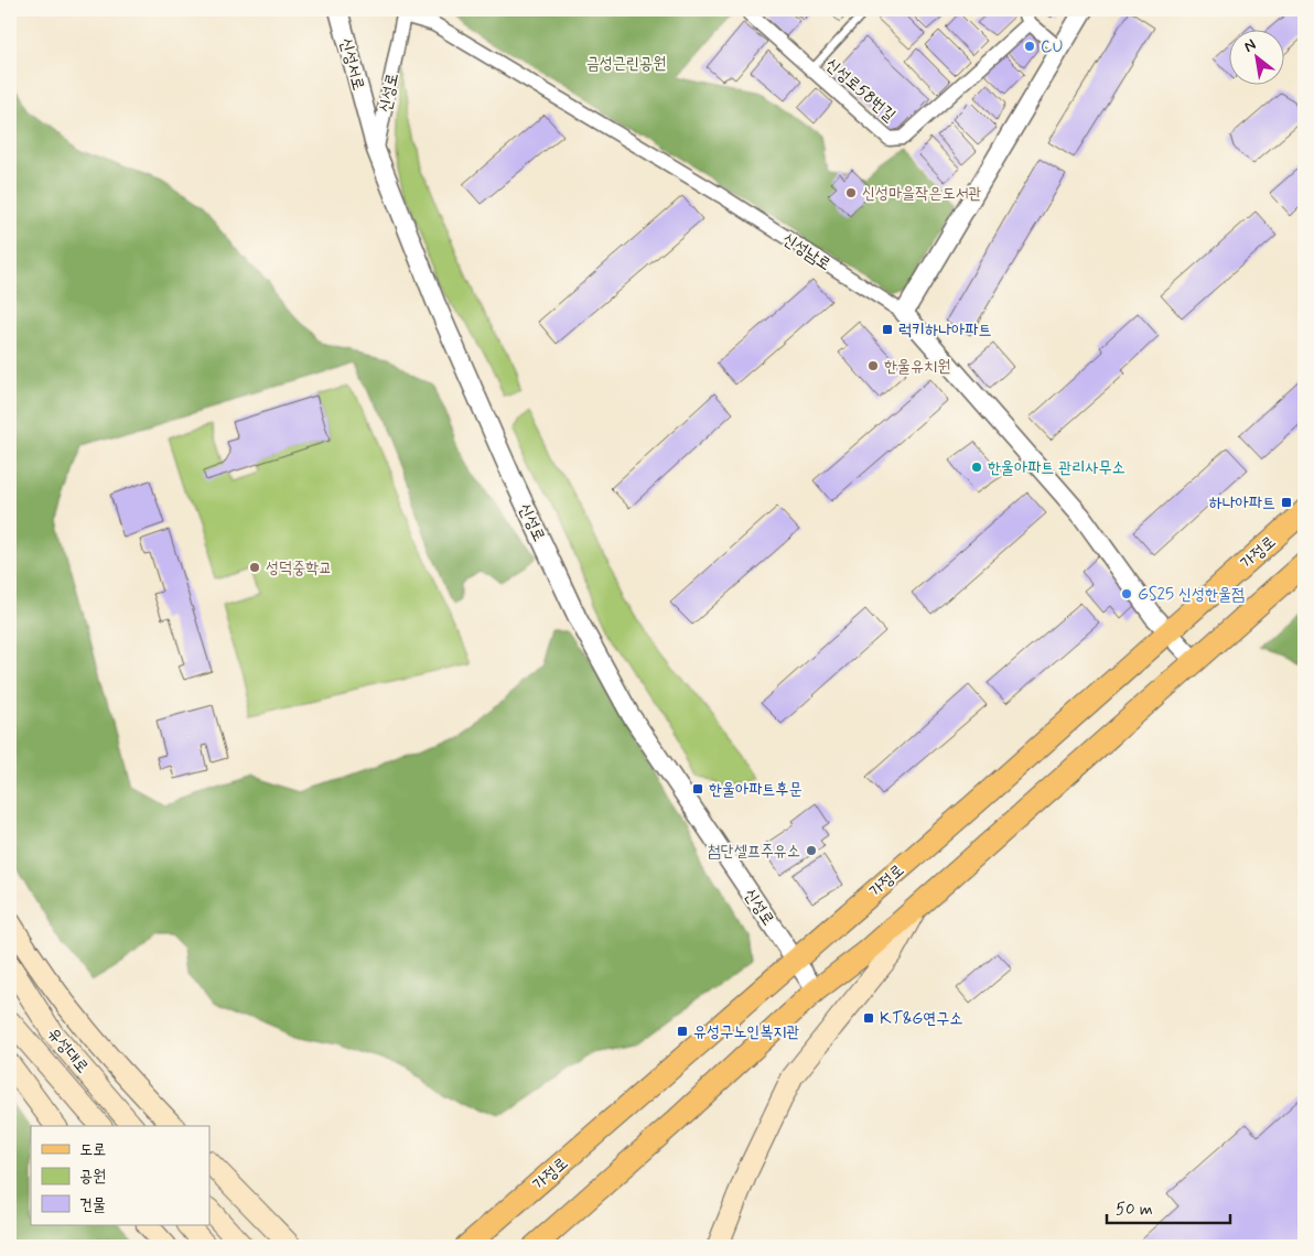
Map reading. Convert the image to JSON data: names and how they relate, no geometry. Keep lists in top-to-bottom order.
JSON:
{
  "streets": {
    "main road": ["가정로", "유성대로"],
    "street": [
      "신성서로",
      "신성로58번길",
      "신성로",
      "신성남로"
    ]
  },
  "crossings": [
    ["신성서로", "신성로"],
    ["신성로", "신성남로"],
    ["신성로", "가정로"]
  ],
  "parks": ["금성근린공원"],
  "places": {
    "other": [
      "CU",
      "신성마을작은도서관",
      "한울유치원",
      "한울아파트 관리사무소",
      "성덕중학교",
      "GS25 신성한울점",
      "첨단셀프주유소"
    ],
    "transit": [
      "럭키하나아파트",
      "하나아파트",
      "한울아파트후문",
      "KT&G연구소",
      "유성구노인복지관"
    ]
  },
  "legend": ["도로", "공원", "건물"],
  "scale_bar": "50 m",
  "north": "top left"
}
